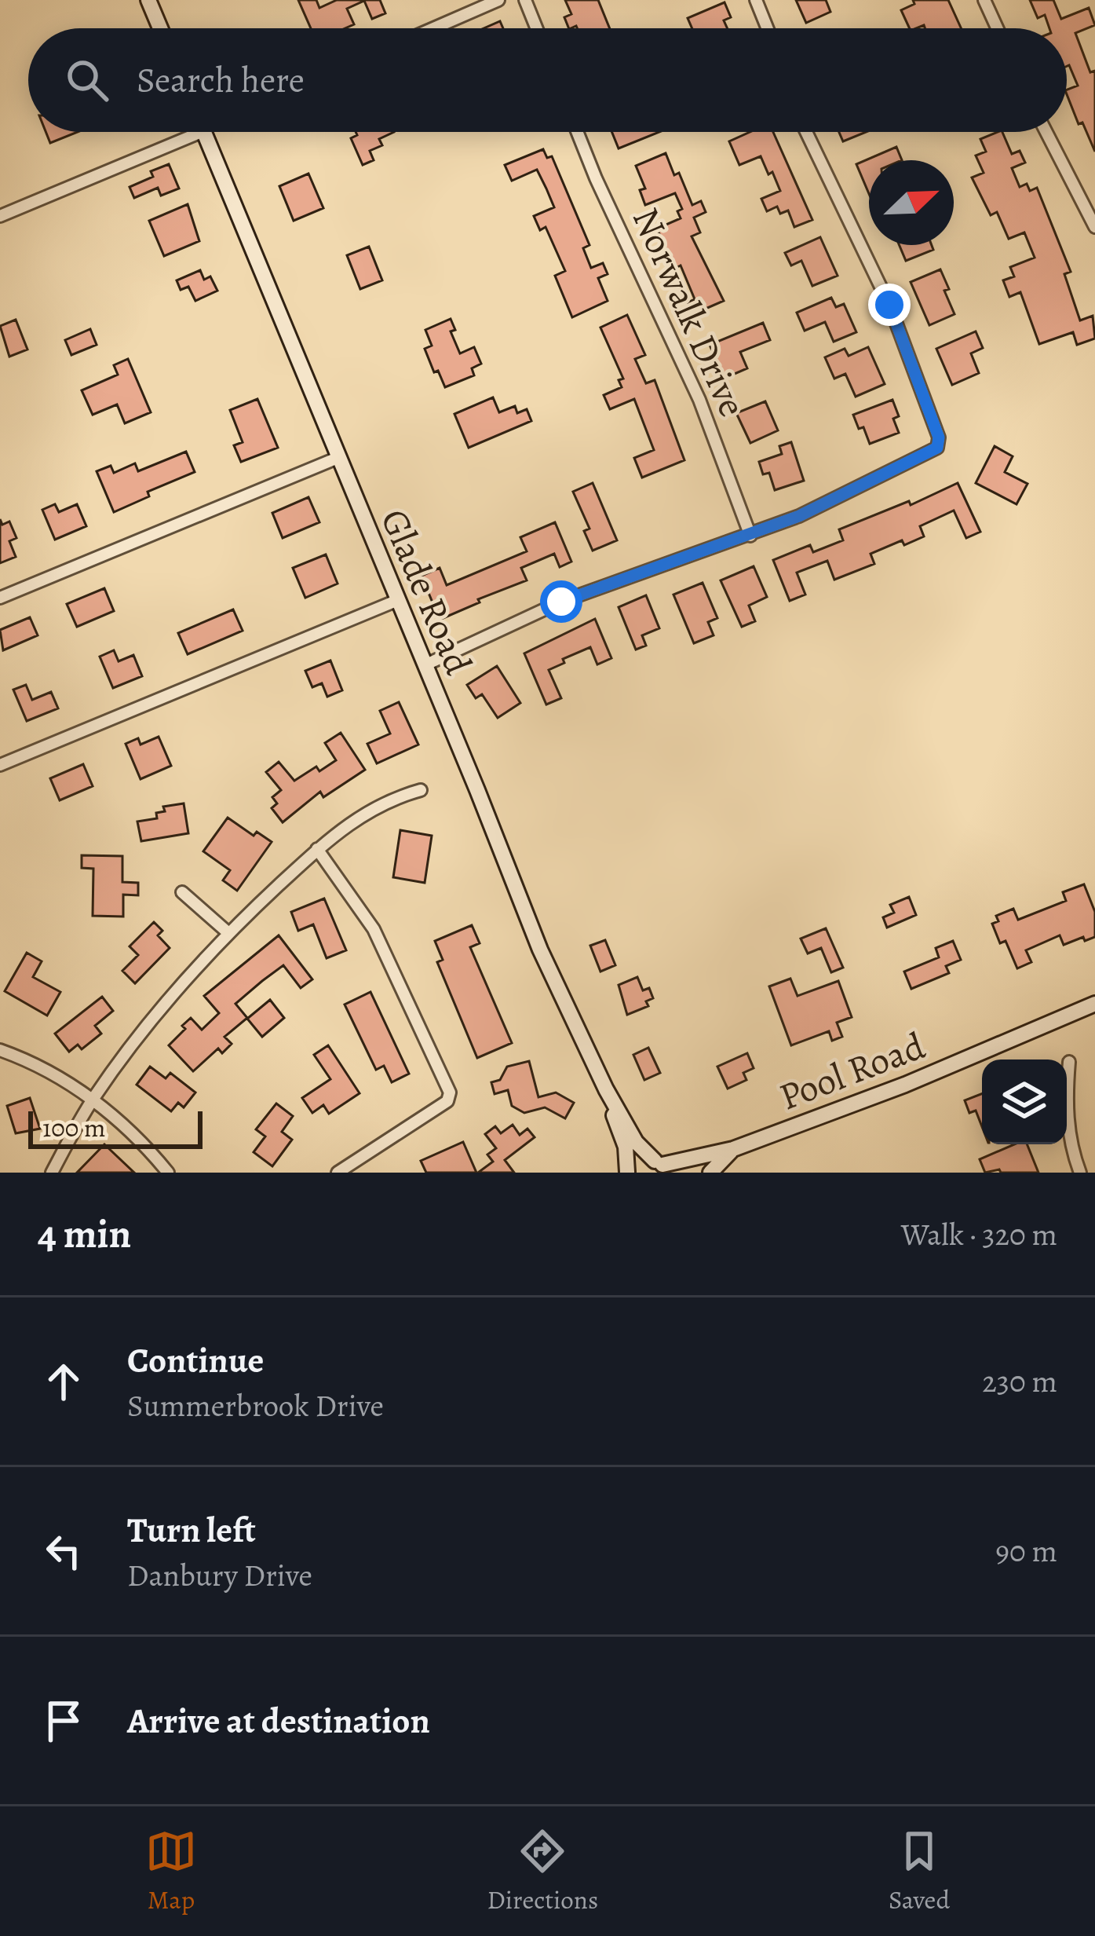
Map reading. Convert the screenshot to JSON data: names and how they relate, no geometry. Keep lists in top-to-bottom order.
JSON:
{
  "streets": {
    "main road": ["Glade Road", "Pool Road"],
    "street": ["Norwalk Drive"]
  },
  "crossings": [
    ["Glade Road", "Pool Road"]
  ],
  "scale_bar": "100 m",
  "north": "top right",
  "page": {
    "search": "Search here",
    "scale": "100 m",
    "heading": ["4 min", "Walk · 320 m"],
    "list": [
      ["Continue", "Summerbrook Drive", "230 m"],
      ["Turn left", "Danbury Drive", "90 m"],
      "Arrive at destination"
    ],
    "nav": ["Map", "Directions", "Saved"]
  }
}
